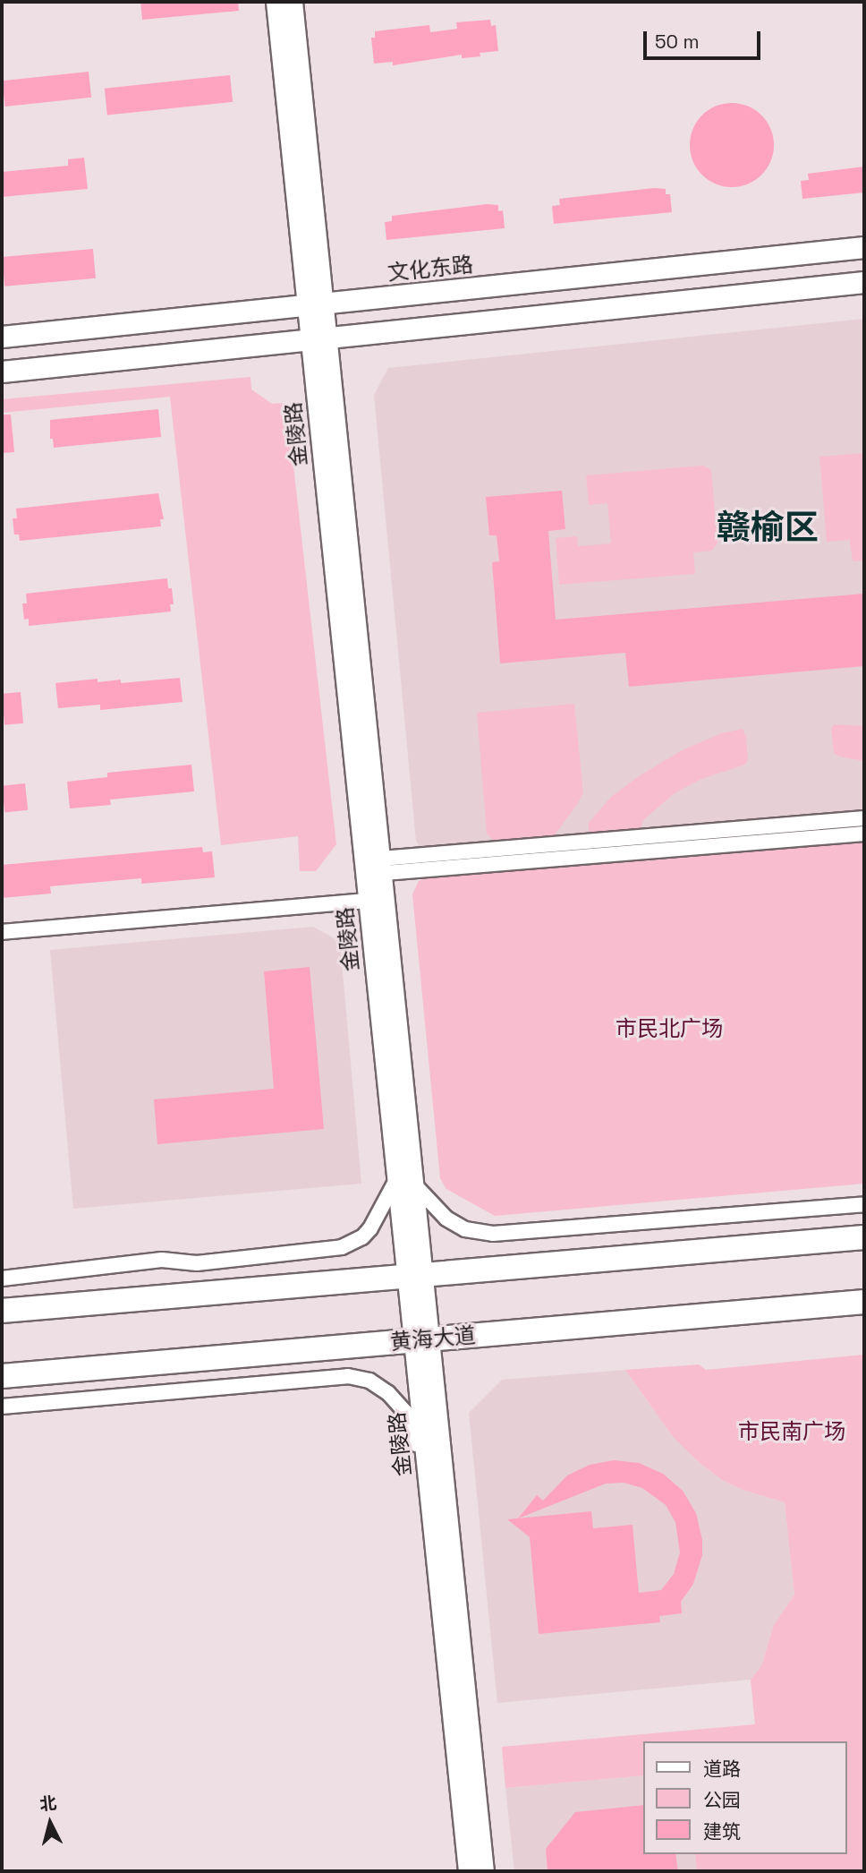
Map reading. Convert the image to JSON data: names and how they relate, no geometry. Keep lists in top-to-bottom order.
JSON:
{
  "streets": {
    "main road": ["文化东路", "黄海大道"],
    "street": ["金陵路"]
  },
  "crossings": [
    ["文化东路", "金陵路"],
    ["金陵路", "黄海大道"]
  ],
  "districts": ["赣榆区"],
  "parks": ["市民北广场", "市民南广场"],
  "legend": ["道路", "公园", "建筑"],
  "scale_bar": "50 m",
  "north": "top"
}
